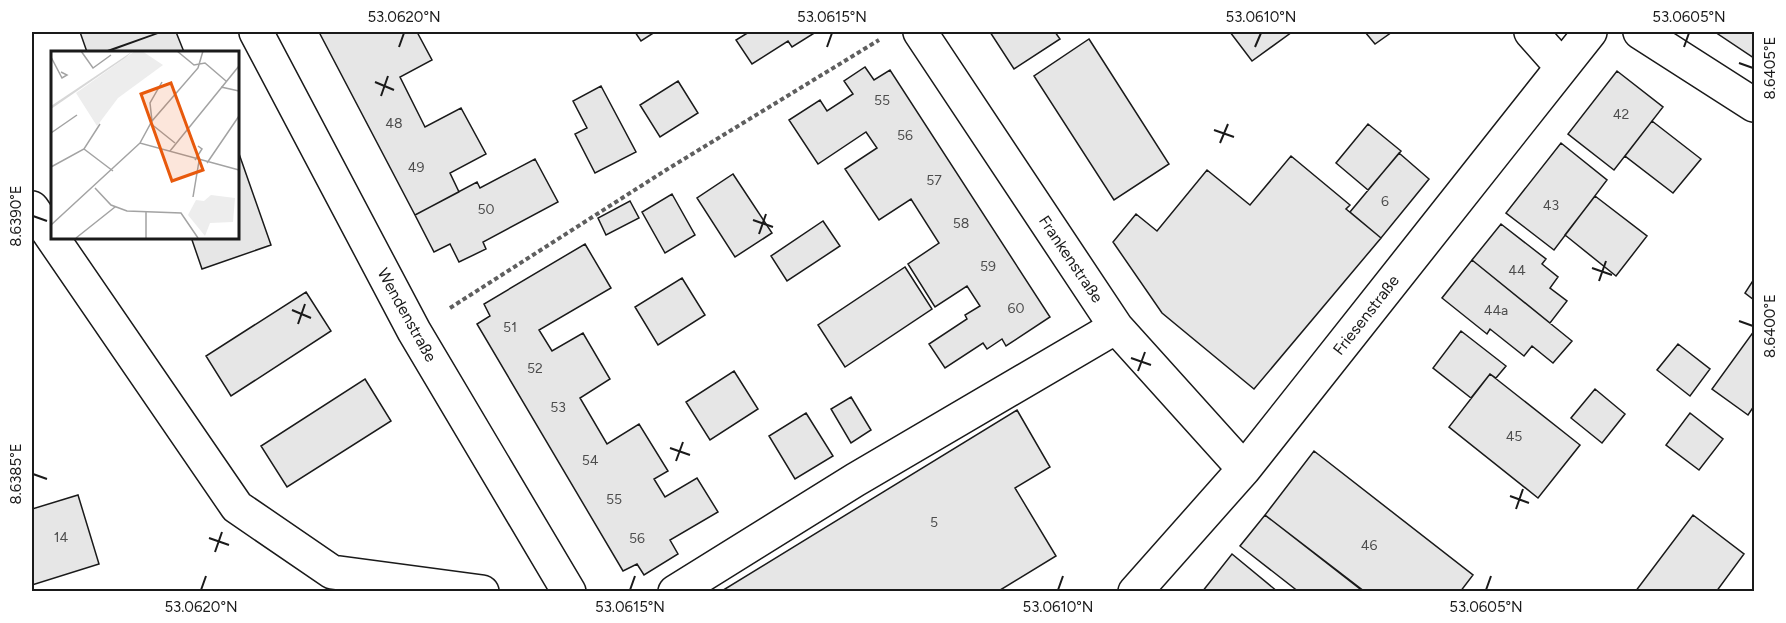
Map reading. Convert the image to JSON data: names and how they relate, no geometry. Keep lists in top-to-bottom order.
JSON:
{
  "streets": {
    "street": ["Frankenstraße", "Wendenstraße", "Friesenstraße"]
  },
  "crossings": [
    ["Frankenstraße", "Friesenstraße"]
  ],
  "house_numbers": [
    "55",
    "42",
    "48",
    "56",
    "49",
    "57",
    "6",
    "43",
    "50",
    "58",
    "59",
    "44",
    "60",
    "44a",
    "51",
    "52",
    "53",
    "45",
    "54",
    "55",
    "5",
    "14",
    "56",
    "46"
  ],
  "coordinates": [
    "53.0620°N",
    "53.0615°N",
    "53.0610°N",
    "53.0605°N",
    "8.6405°E",
    "8.6390°E",
    "8.6400°E",
    "8.6385°E"
  ]
}
